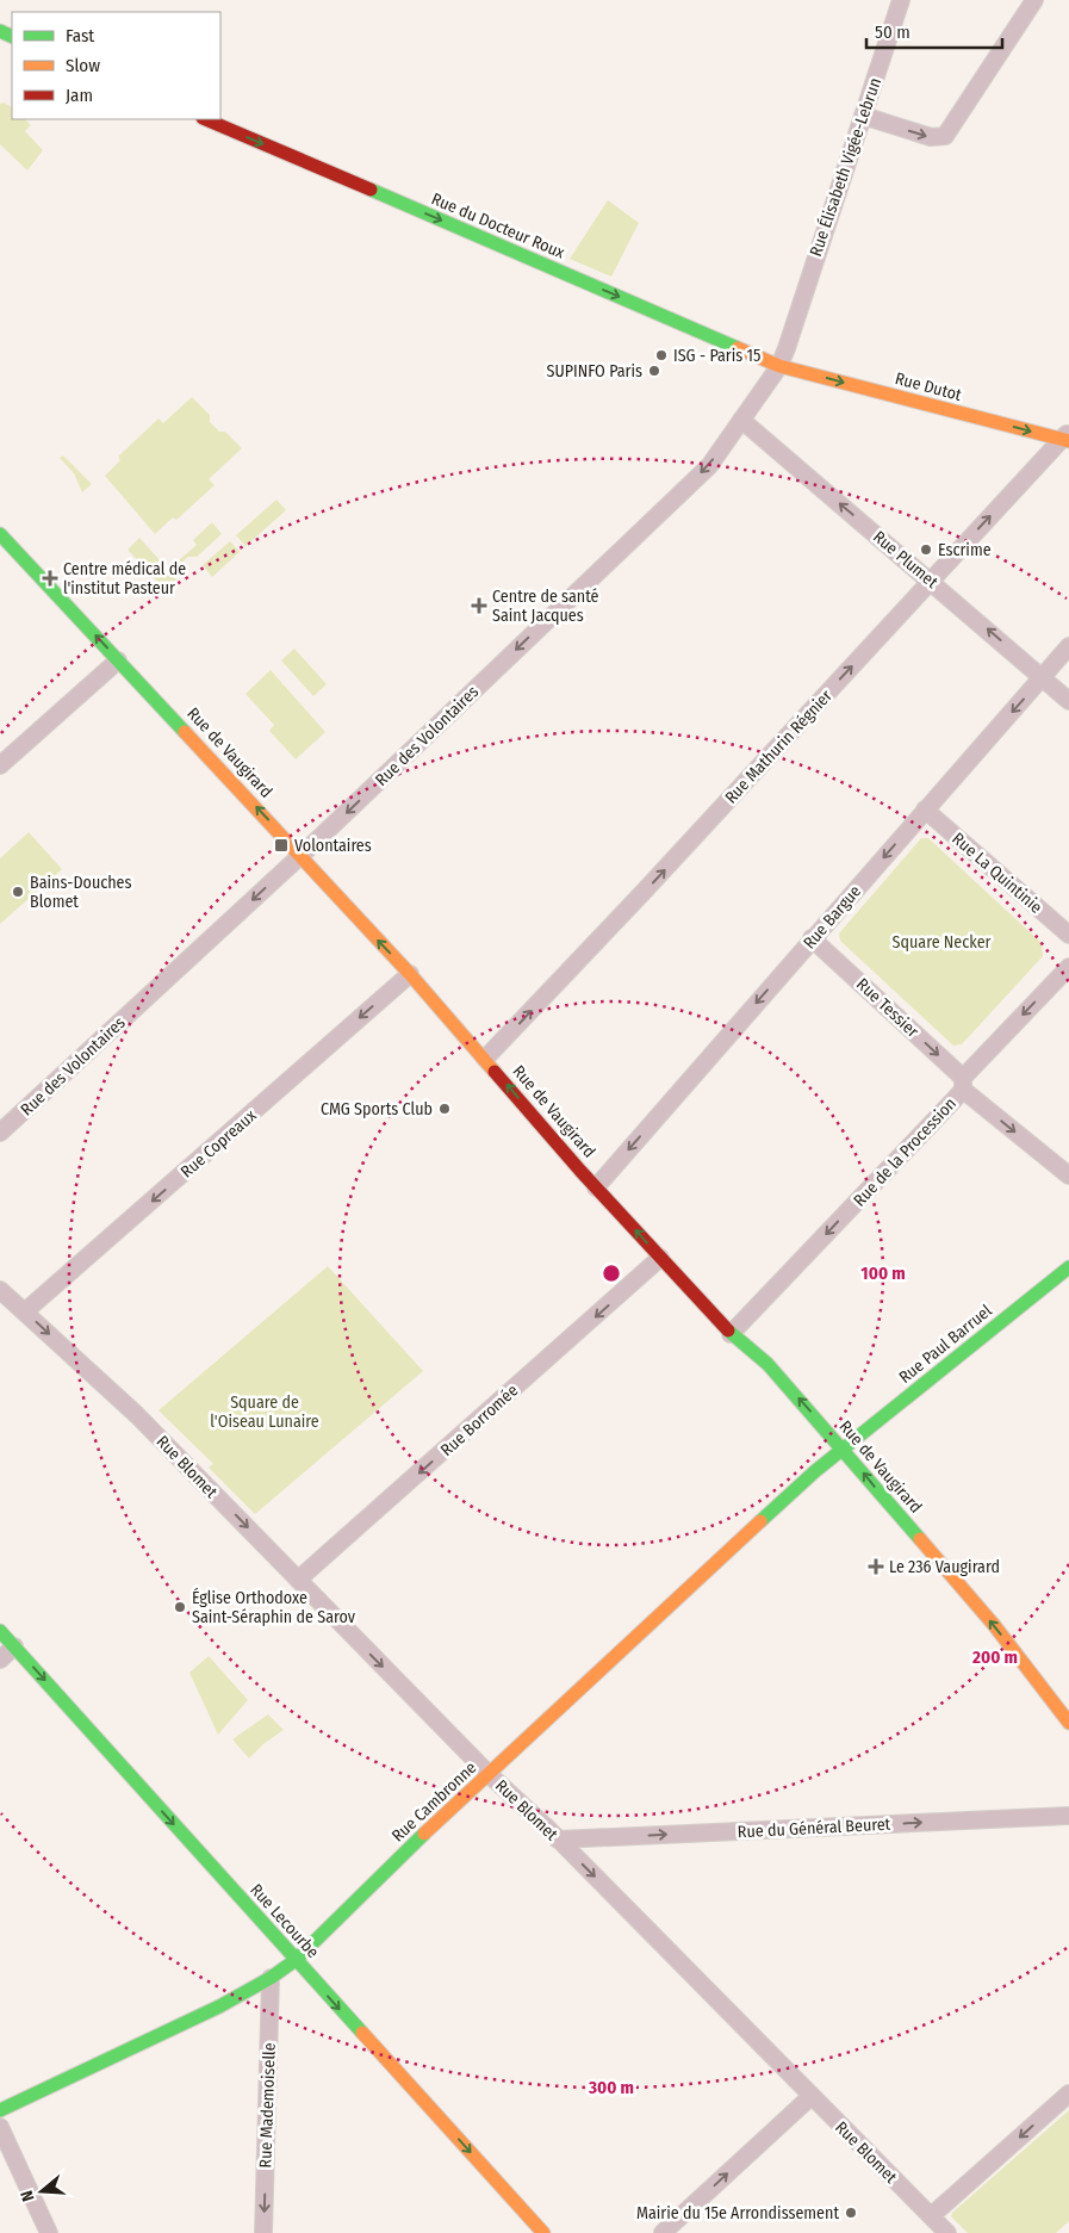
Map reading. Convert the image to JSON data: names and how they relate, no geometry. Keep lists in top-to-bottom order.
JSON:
{
  "streets": {
    "main road": [
      "Rue du Docteur Roux",
      "Rue Dutot",
      "Rue de Vaugirard",
      "Rue Paul Barruel",
      "Rue Cambronne",
      "Rue Lecourbe"
    ],
    "street": [
      "Rue Élisabeth Vigée-Lebrun",
      "Rue Plumet",
      "Rue des Volontaires",
      "Rue Mathurin Régnier",
      "Rue La Quintinie",
      "Rue Bargue",
      "Rue Tessier",
      "Rue Copreaux",
      "Rue de la Procession",
      "Rue Borromée",
      "Rue Blomet",
      "Rue du Général Beuret",
      "Rue Mademoiselle"
    ]
  },
  "crossings": [
    ["Rue Élisabeth Vigée-Lebrun", "Rue des Volontaires"],
    ["Rue du Docteur Roux", "Rue Dutot"],
    ["Rue du Docteur Roux", "Rue des Volontaires"],
    ["Rue Dutot", "Rue des Volontaires"],
    ["Rue Dutot", "Rue Mathurin Régnier"],
    ["Rue Plumet", "Rue des Volontaires"],
    ["Rue Plumet", "Rue Mathurin Régnier"],
    ["Rue Plumet", "Rue Bargue"],
    ["Rue des Volontaires", "Rue de Vaugirard"],
    ["Rue Mathurin Régnier", "Rue de Vaugirard"],
    ["Rue de Vaugirard", "Rue Bargue"],
    ["Rue de Vaugirard", "Rue Copreaux"],
    ["Rue de Vaugirard", "Rue de la Procession"],
    ["Rue de Vaugirard", "Rue Paul Barruel"],
    ["Rue de Vaugirard", "Rue Borromée"],
    ["Rue de Vaugirard", "Rue Cambronne"],
    ["Rue La Quintinie", "Rue Bargue"],
    ["Rue Bargue", "Rue Tessier"],
    ["Rue Tessier", "Rue de la Procession"],
    ["Rue Copreaux", "Rue Blomet"],
    ["Rue Paul Barruel", "Rue Cambronne"],
    ["Rue Borromée", "Rue Blomet"],
    ["Rue Blomet", "Rue Cambronne"],
    ["Rue Blomet", "Rue du Général Beuret"],
    ["Rue Cambronne", "Rue Lecourbe"],
    ["Rue Cambronne", "Rue Mademoiselle"]
  ],
  "one_way": [
    "Rue du Docteur Roux",
    "Rue Dutot",
    "Rue Plumet",
    "Rue des Volontaires",
    "Rue Mathurin Régnier",
    "Rue de Vaugirard",
    "Rue Bargue",
    "Rue Tessier",
    "Rue Copreaux",
    "Rue de la Procession",
    "Rue Borromée",
    "Rue Blomet",
    "Rue du Général Beuret",
    "Rue Lecourbe",
    "Rue Mademoiselle"
  ],
  "parks": ["Square Necker", "Square de l'Oiseau Lunaire"],
  "places": {
    "other": [
      "ISG - Paris 15",
      "SUPINFO Paris",
      "Escrime",
      "Bains-Douches Blomet",
      "CMG Sports Club",
      "Église Orthodoxe Saint-Séraphin de Sarov",
      "Mairie du 15e Arrondissement"
    ],
    "health": ["Centre médical de l'institut Pasteur", "Centre de santé Saint Jacques", "Le 236 Vaugirard"],
    "transit": ["Volontaires"]
  },
  "legend": ["Fast", "Slow", "Jam"],
  "scale_bar": "50 m",
  "north": "left",
  "rings": ["100 m", "200 m", "300 m"]
}
